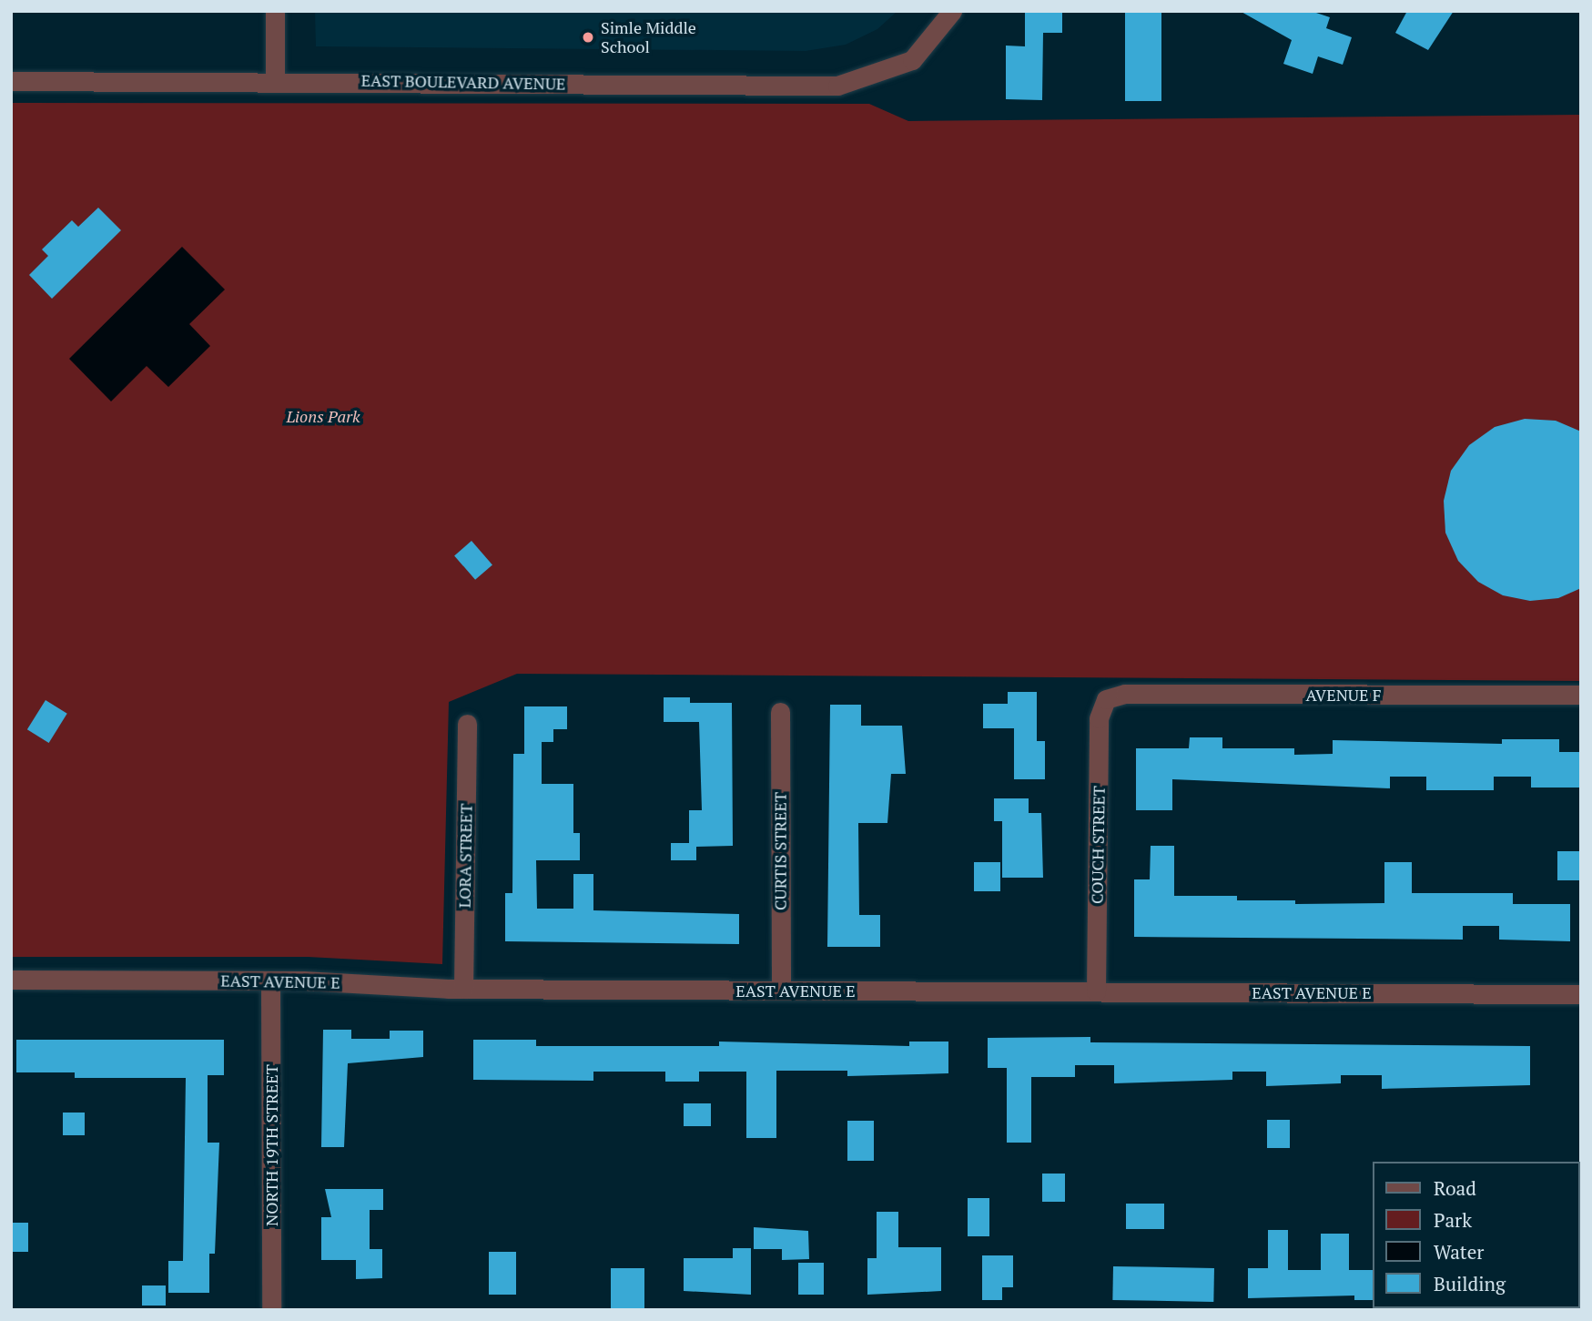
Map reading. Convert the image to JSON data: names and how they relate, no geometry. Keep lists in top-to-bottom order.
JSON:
{
  "streets": {
    "street": [
      "EAST BOULEVARD AVENUE",
      "AVENUE F",
      "COUCH STREET",
      "CURTIS STREET",
      "LORA STREET",
      "EAST AVENUE E",
      "NORTH 19TH STREET"
    ]
  },
  "crossings": [
    ["AVENUE F", "COUCH STREET"],
    ["COUCH STREET", "EAST AVENUE E"],
    ["CURTIS STREET", "EAST AVENUE E"],
    ["LORA STREET", "EAST AVENUE E"],
    ["EAST AVENUE E", "NORTH 19TH STREET"]
  ],
  "parks": ["Lions Park"],
  "places": ["Simle Middle School"],
  "legend": [
    "Road",
    "Park",
    "Water",
    "Building"
  ]
}
